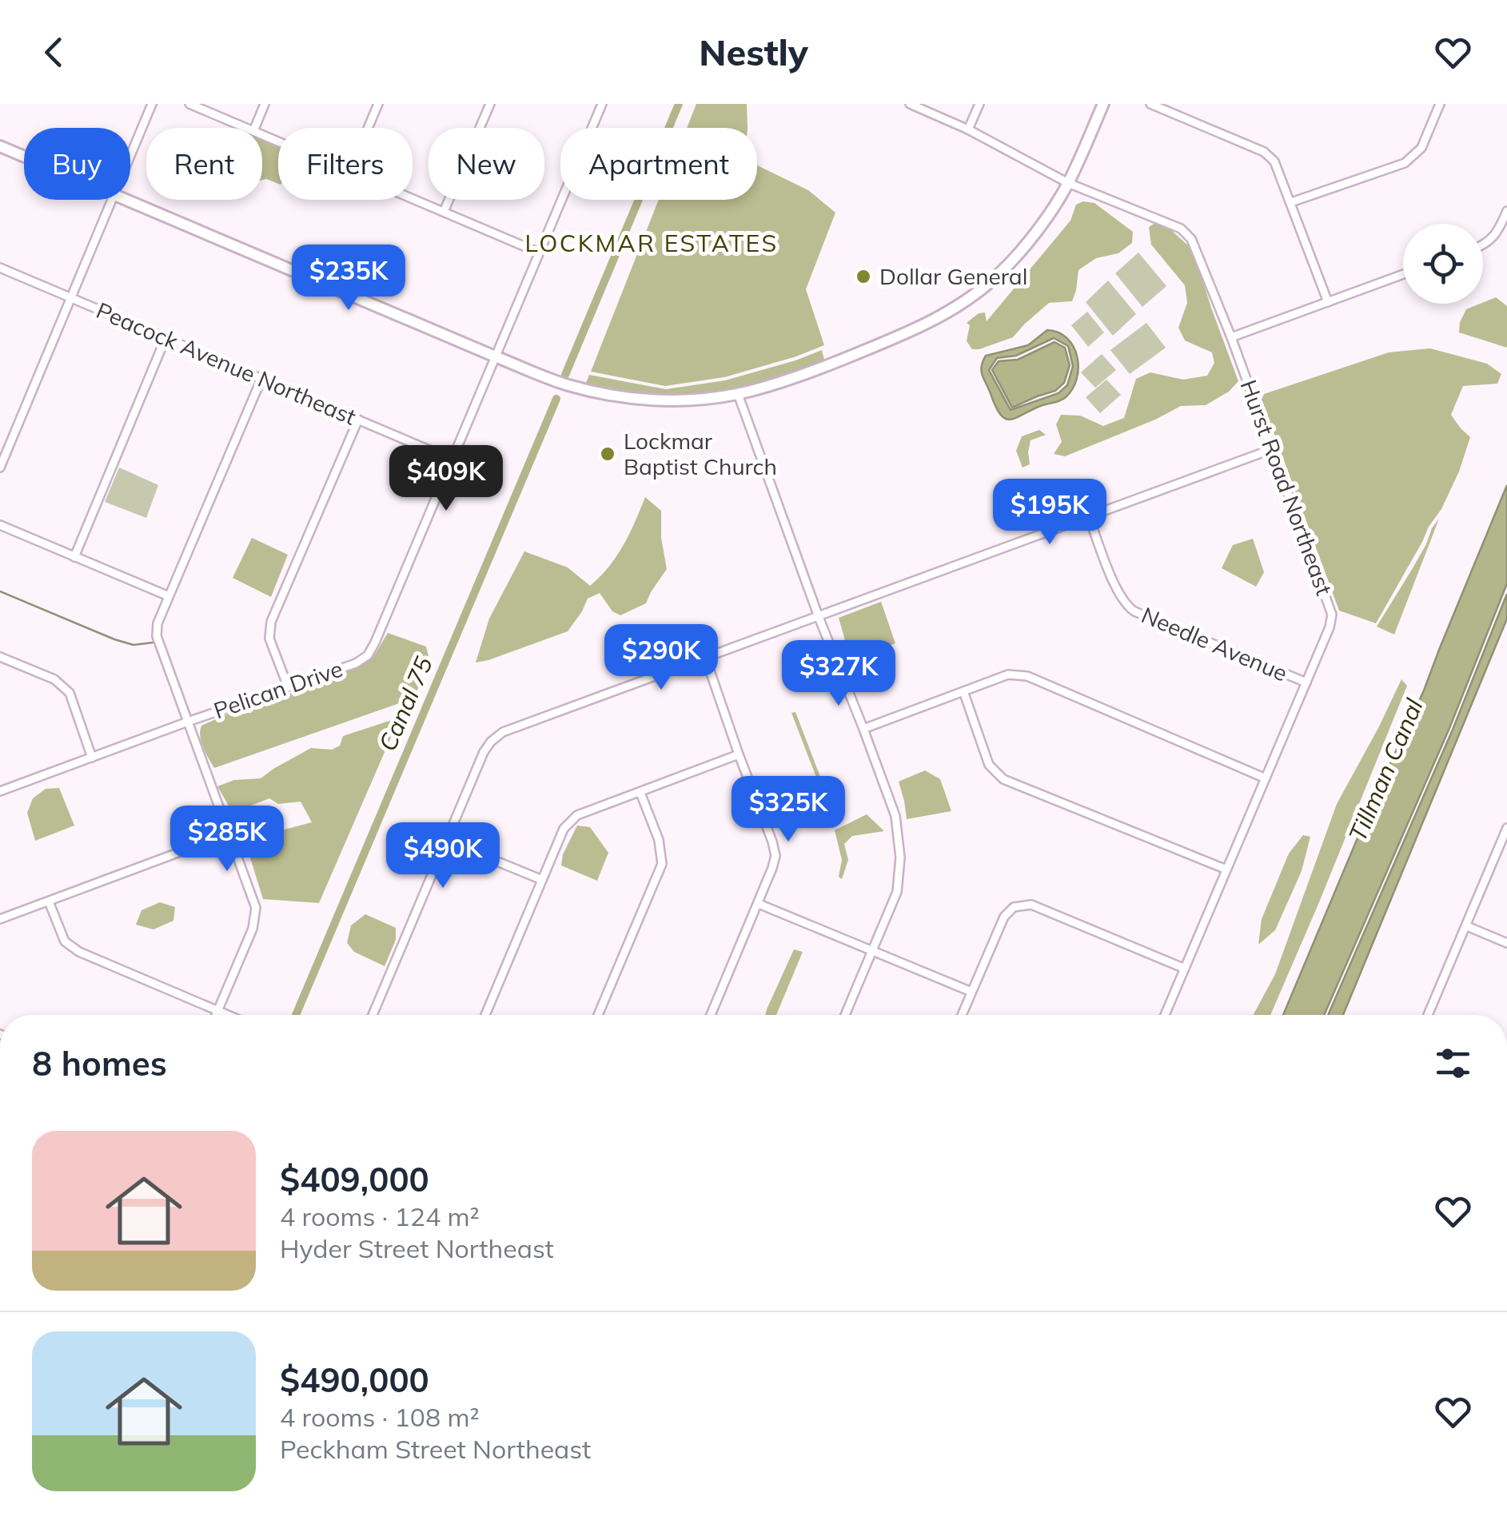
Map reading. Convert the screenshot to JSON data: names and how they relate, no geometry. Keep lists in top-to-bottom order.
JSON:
{
  "streets": {
    "street": [
      "Peacock Avenue Northeast",
      "Hurst Road Northeast",
      "Needle Avenue",
      "Pelican Drive"
    ]
  },
  "crossings": [
    ["Peacock Avenue Northeast", "Pelican Drive"],
    ["Hurst Road Northeast", "Needle Avenue"]
  ],
  "districts": ["LOCKMAR ESTATES"],
  "water": ["Canal 75", "Tillman Canal"],
  "places": ["Dollar General", "Lockmar Baptist Church"],
  "page": {
    "header": "Nestly",
    "chip": [
      "Buy",
      "Rent",
      "Filters",
      "New",
      "Apartment"
    ],
    "price": [
      "$235K",
      "$409K",
      "$195K",
      "$290K",
      "$327K",
      "$325K",
      "$285K",
      "$490K"
    ],
    "heading": "8 homes",
    "list": [
      {
        "name": "$409,000",
        "note": "4 rooms · 124 m² · Hyder Street Northeast"
      },
      {
        "name": "$490,000",
        "note": "4 rooms · 108 m² · Peckham Street Northeast"
      }
    ]
  }
}
